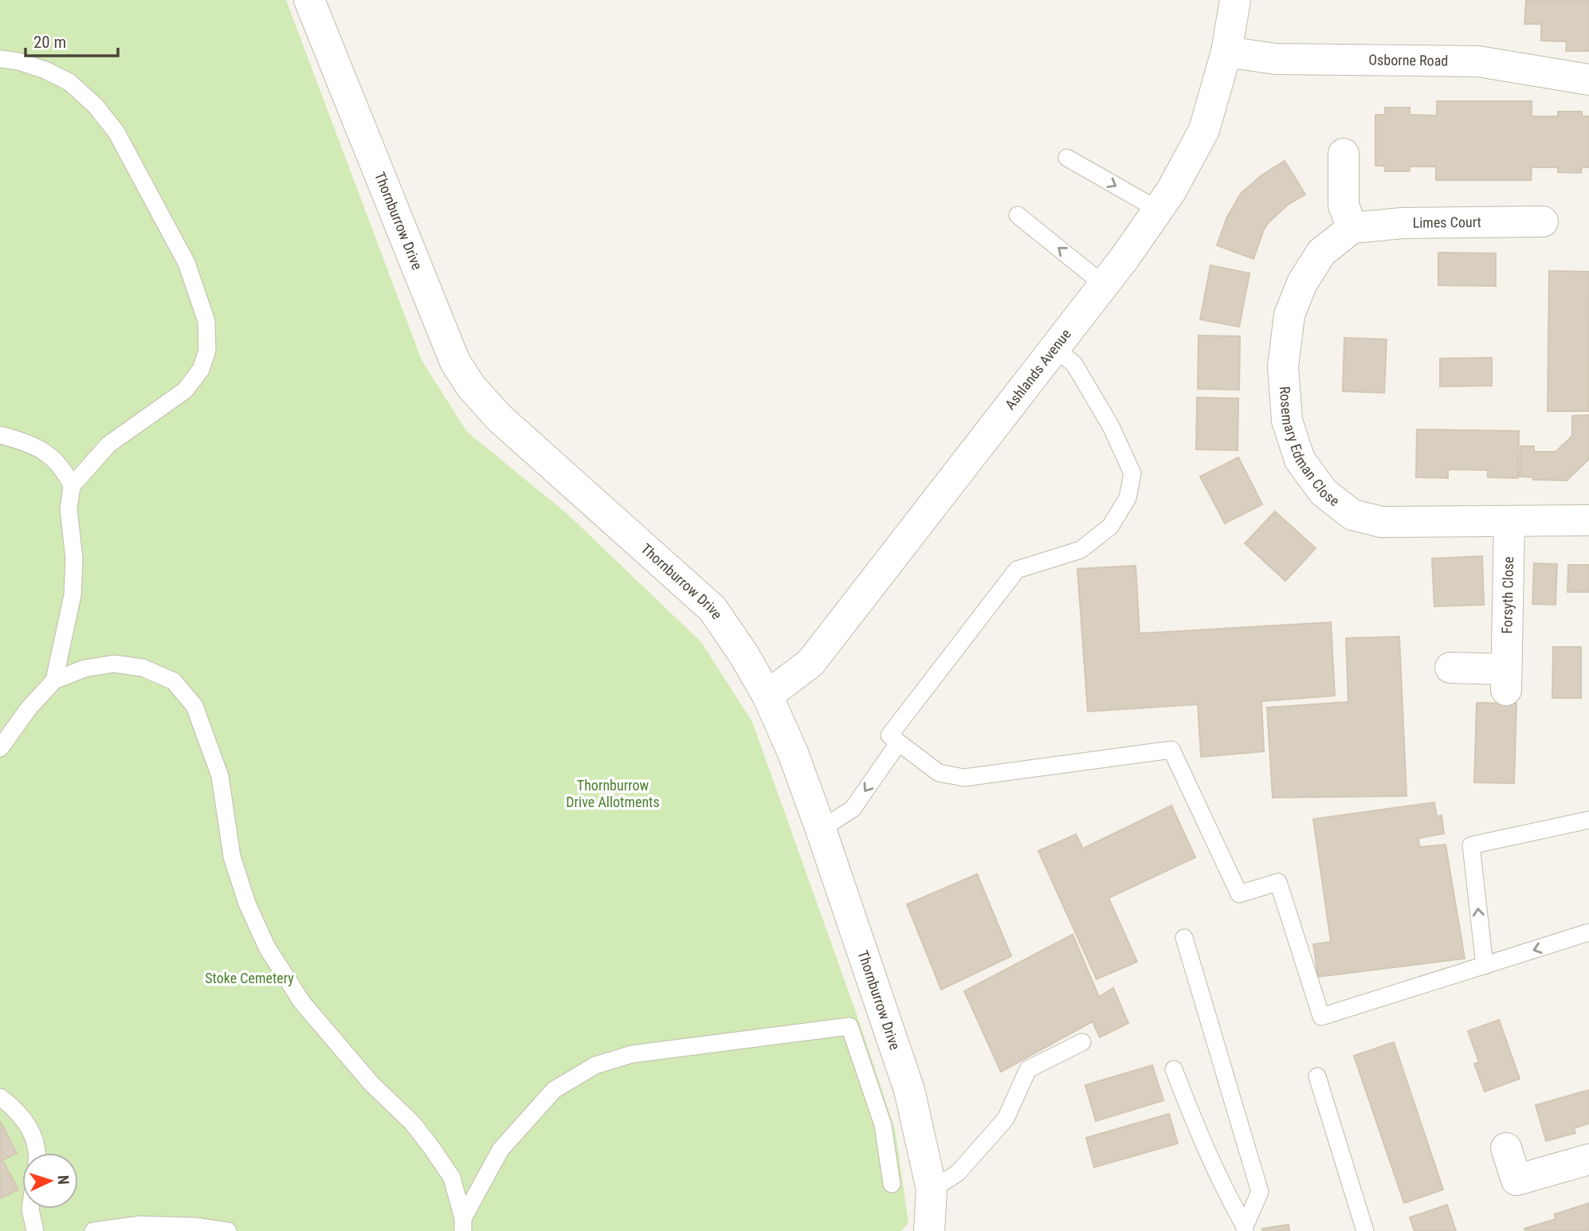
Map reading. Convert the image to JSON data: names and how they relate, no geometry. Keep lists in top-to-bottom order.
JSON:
{
  "streets": {
    "street": [
      "Osborne Road",
      "Thornburrow Drive",
      "Limes Court",
      "Ashlands Avenue",
      "Rosemary Edman Close",
      "Forsyth Close"
    ]
  },
  "crossings": [
    ["Osborne Road", "Ashlands Avenue"],
    ["Thornburrow Drive", "Ashlands Avenue"],
    ["Limes Court", "Rosemary Edman Close"],
    ["Rosemary Edman Close", "Forsyth Close"]
  ],
  "parks": ["Thornburrow Drive Allotments", "Stoke Cemetery"],
  "scale_bar": "20 m",
  "north": "right"
}
